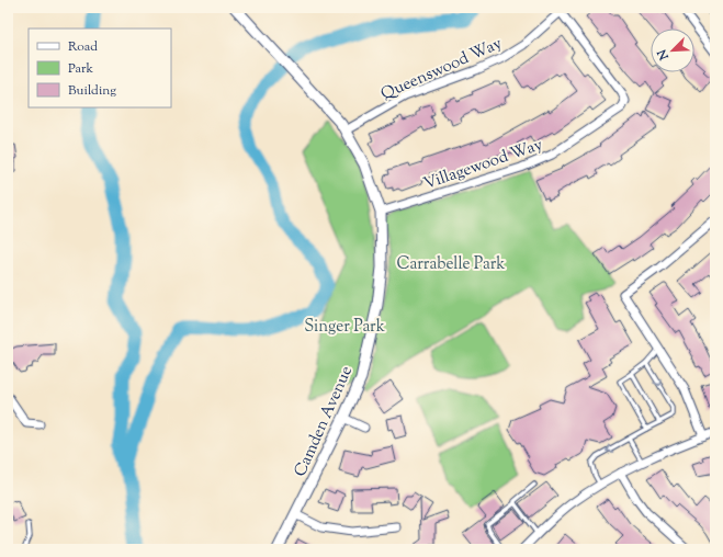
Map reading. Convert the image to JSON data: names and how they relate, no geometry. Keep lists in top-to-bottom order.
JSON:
{
  "streets": {
    "street": ["Queenswood Way", "Villagewood Way", "Camden Avenue"]
  },
  "crossings": [
    ["Queenswood Way", "Villagewood Way"],
    ["Queenswood Way", "Camden Avenue"],
    ["Villagewood Way", "Camden Avenue"]
  ],
  "parks": ["Carrabelle Park", "Singer Park"],
  "legend": ["Road", "Park", "Building"],
  "north": "bottom left"
}
